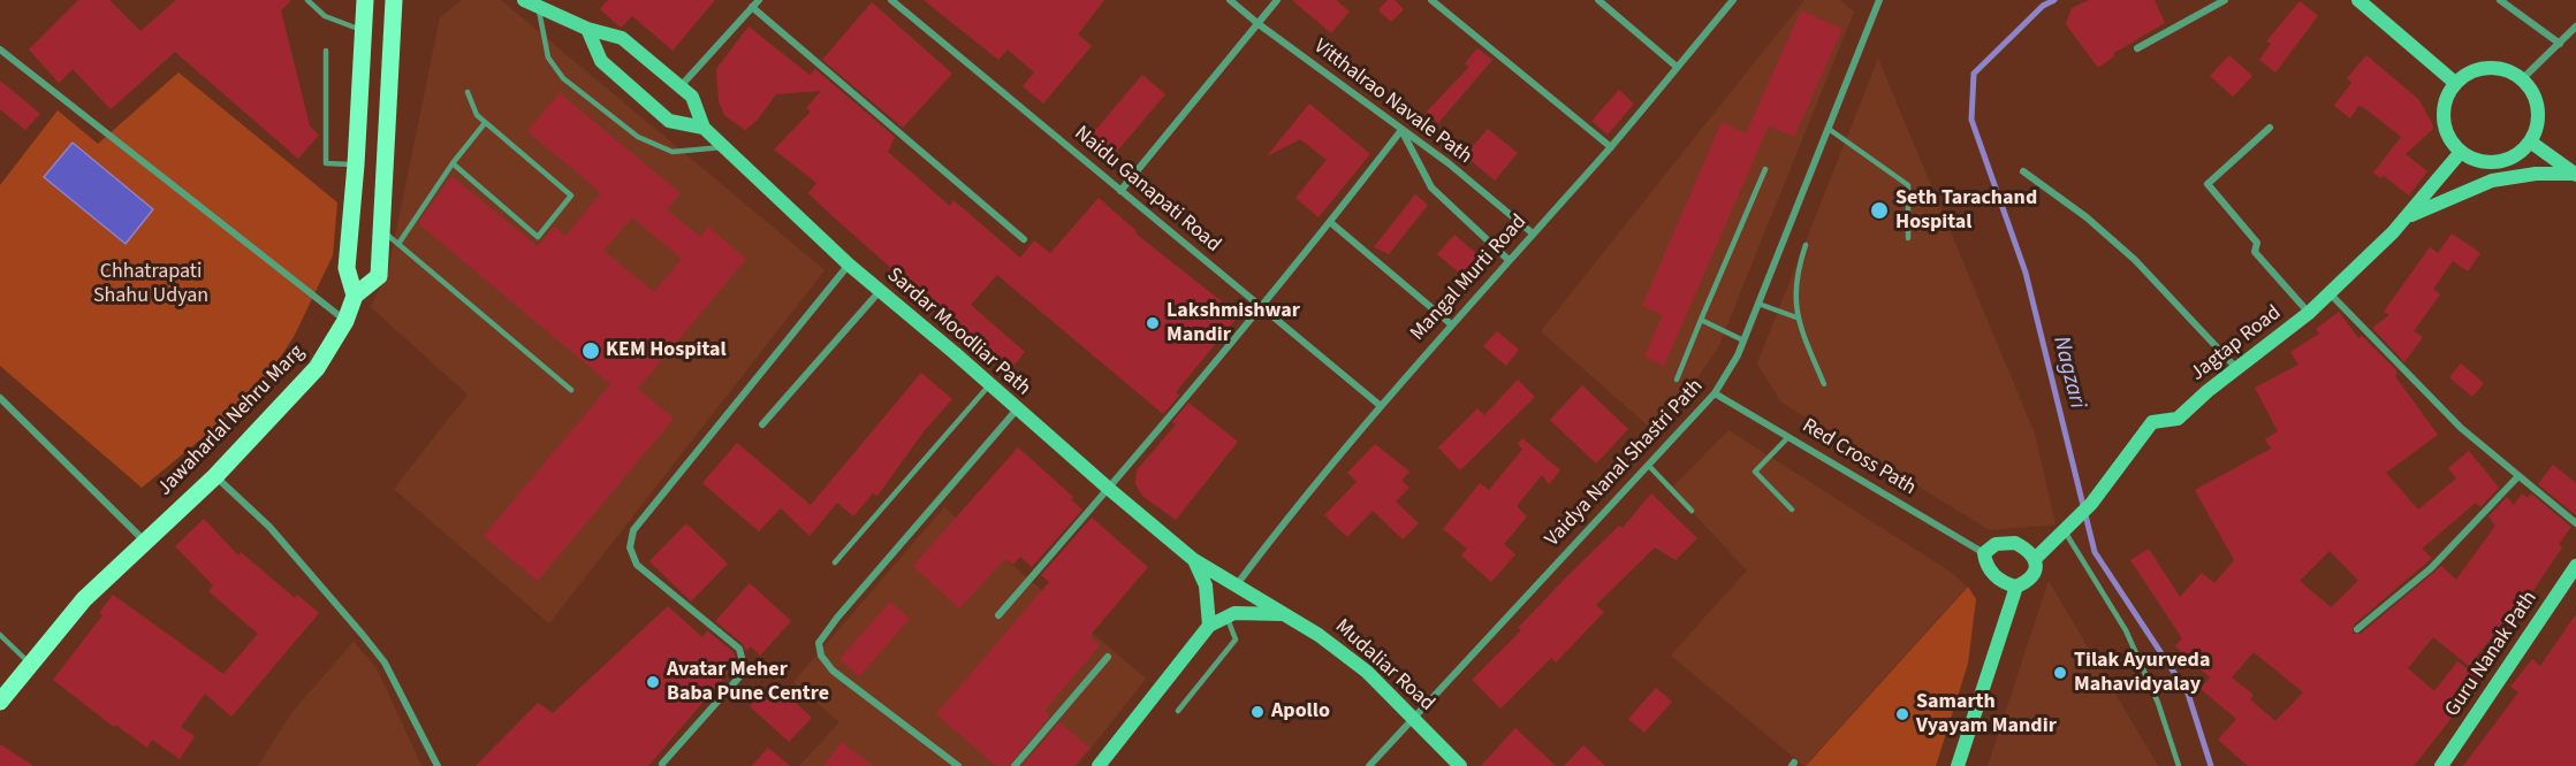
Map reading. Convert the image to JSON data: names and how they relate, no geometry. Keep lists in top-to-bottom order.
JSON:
{
  "streets": {
    "main road": ["Jawaharlal Nehru Marg"],
    "street": [
      "Vitthalrao Navale Path",
      "Naidu Ganapati Road",
      "Mangal Murti Road",
      "Sardar Moodliar Path",
      "Jagtap Road",
      "Red Cross Path",
      "Vaidya Nanal Shastri Path",
      "Guru Nanak Path",
      "Mudaliar Road"
    ]
  },
  "crossings": [
    ["Vitthalrao Navale Path", "Mangal Murti Road"],
    ["Naidu Ganapati Road", "Mangal Murti Road"],
    ["Mangal Murti Road", "Sardar Moodliar Path"],
    ["Mangal Murti Road", "Mudaliar Road"],
    ["Sardar Moodliar Path", "Mudaliar Road"],
    ["Jagtap Road", "Red Cross Path"],
    ["Red Cross Path", "Vaidya Nanal Shastri Path"],
    ["Vaidya Nanal Shastri Path", "Mudaliar Road"]
  ],
  "water": ["Nagzari"],
  "parks": ["Chhatrapati Shahu Udyan"],
  "places": [
    "Seth Tarachand Hospital",
    "Lakshmishwar Mandir",
    "KEM Hospital",
    "Tilak Ayurveda Mahavidyalay",
    "Avatar Meher Baba Pune Centre",
    "Apollo",
    "Samarth Vyayam Mandir"
  ]
}
